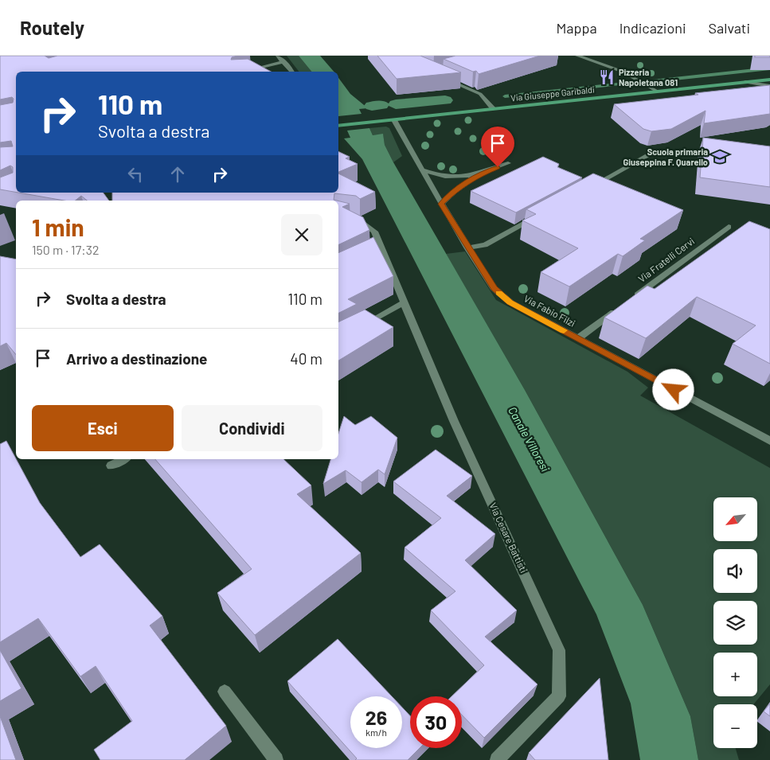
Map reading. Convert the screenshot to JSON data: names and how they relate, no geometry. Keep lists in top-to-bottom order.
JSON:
{
  "streets": {
    "main road": ["Via Giuseppe Garibaldi"],
    "street": ["Via Fratelli Cervi", "Via Fabio Filzi", "Via Cesare Battisti"]
  },
  "crossings": [
    ["Via Giuseppe Garibaldi", "Via Fabio Filzi"],
    ["Via Fratelli Cervi", "Via Fabio Filzi"]
  ],
  "water": ["Canale Villoresi"],
  "places": {
    "restaurant": ["Pizzeria Napoletana 081"],
    "school or university": ["Scuola primaria Giuseppina F. Quarello"]
  },
  "north": "bottom left",
  "page": {
    "header": "Routely",
    "nav": ["Mappa", "Indicazioni", "Salvati"],
    "turn": ["110 m", "Svolta a destra"],
    "heading": ["1 min", "150 m · 17:32"],
    "list": [
      {
        "name": "Svolta a destra",
        "value": "110 m"
      },
      {
        "name": "Arrivo a destinazione",
        "value": "40 m"
      }
    ],
    "buttons": ["Esci", "Condividi"],
    "map_buttons": ["+", "−"],
    "speed": "26 km/h",
    "limit": "30"
  }
}
